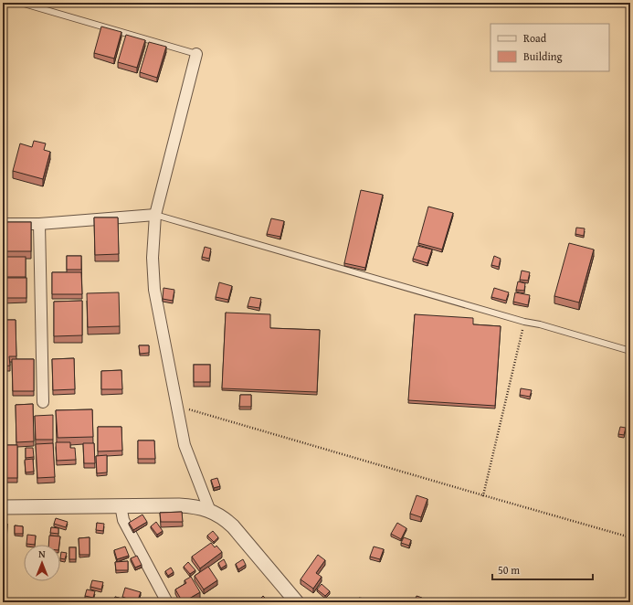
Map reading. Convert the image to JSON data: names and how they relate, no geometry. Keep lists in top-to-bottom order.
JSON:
{
  "legend": ["Road", "Building"],
  "scale_bar": "50 m",
  "north": "top"
}
